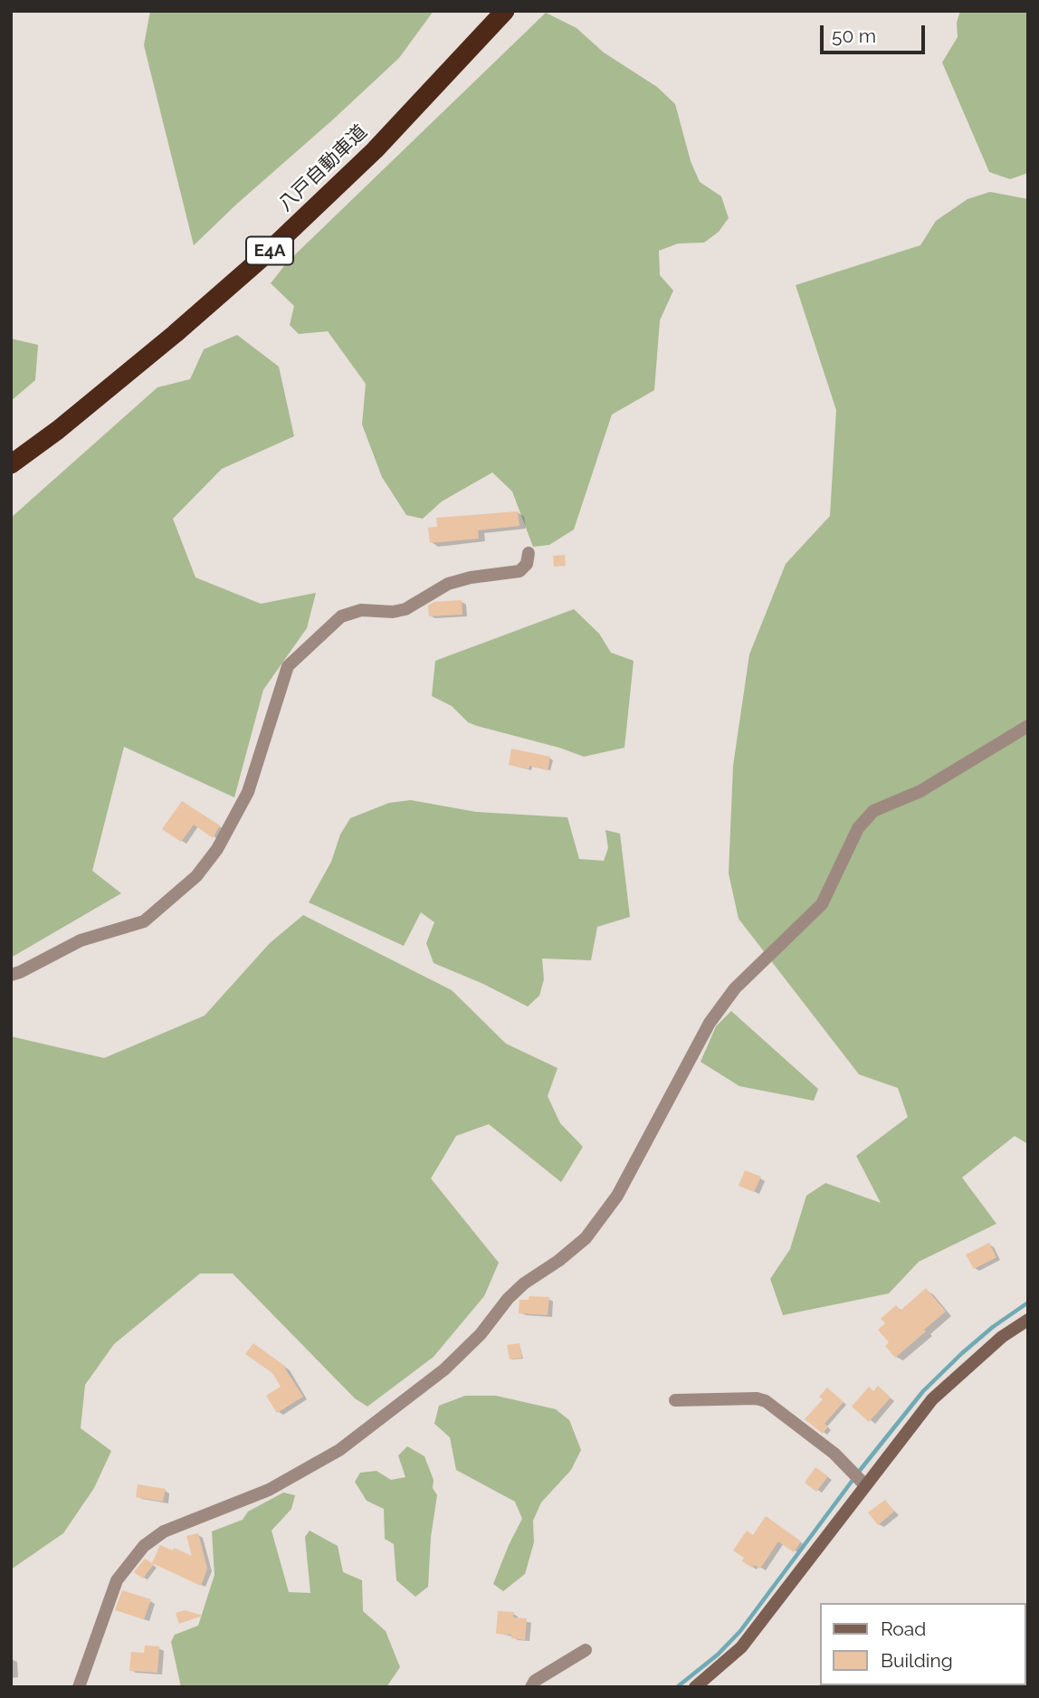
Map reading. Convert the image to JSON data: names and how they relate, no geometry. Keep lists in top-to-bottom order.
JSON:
{
  "streets": {
    "highway": ["八戸自動車道", "E4A"]
  },
  "legend": ["Road", "Building"],
  "scale_bar": "50 m"
}
